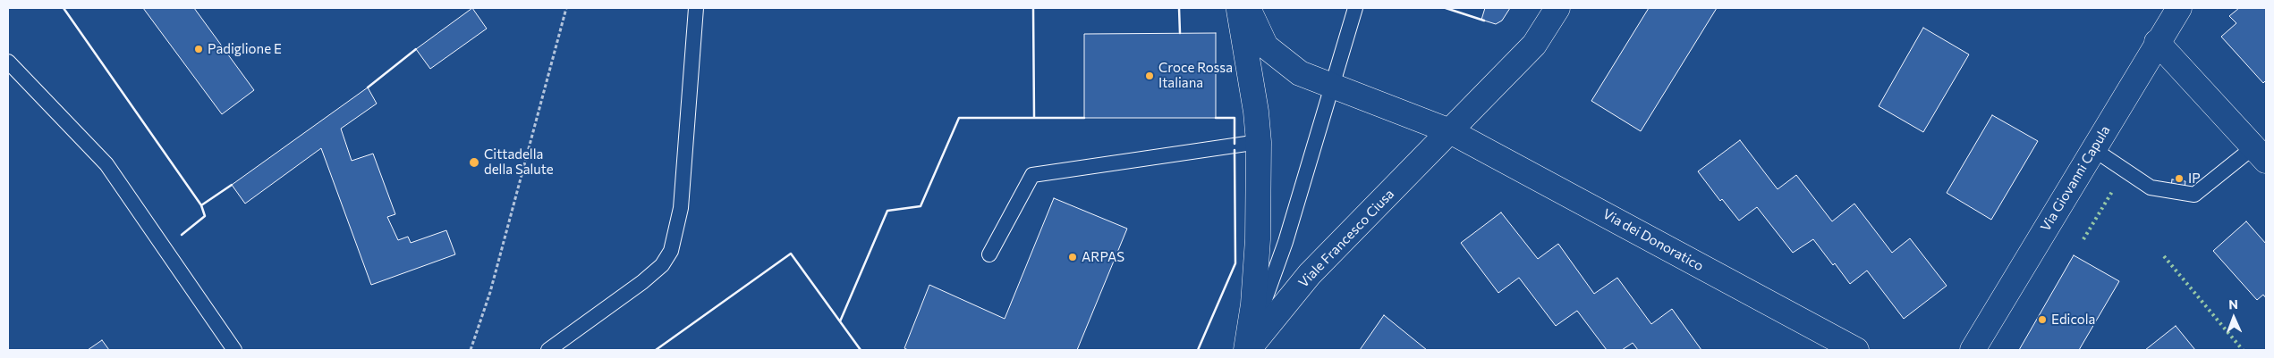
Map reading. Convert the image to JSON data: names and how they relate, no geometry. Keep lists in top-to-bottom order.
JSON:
{
  "streets": {
    "street": ["Via Giovanni Capula", "Viale Francesco Ciusa", "Via dei Donoratico"]
  },
  "crossings": [
    ["Viale Francesco Ciusa", "Via dei Donoratico"]
  ],
  "places": [
    "Padiglione E",
    "Croce Rossa Italiana",
    "Cittadella della Salute",
    "IP",
    "ARPAS",
    "Edicola"
  ],
  "north": "top"
}
